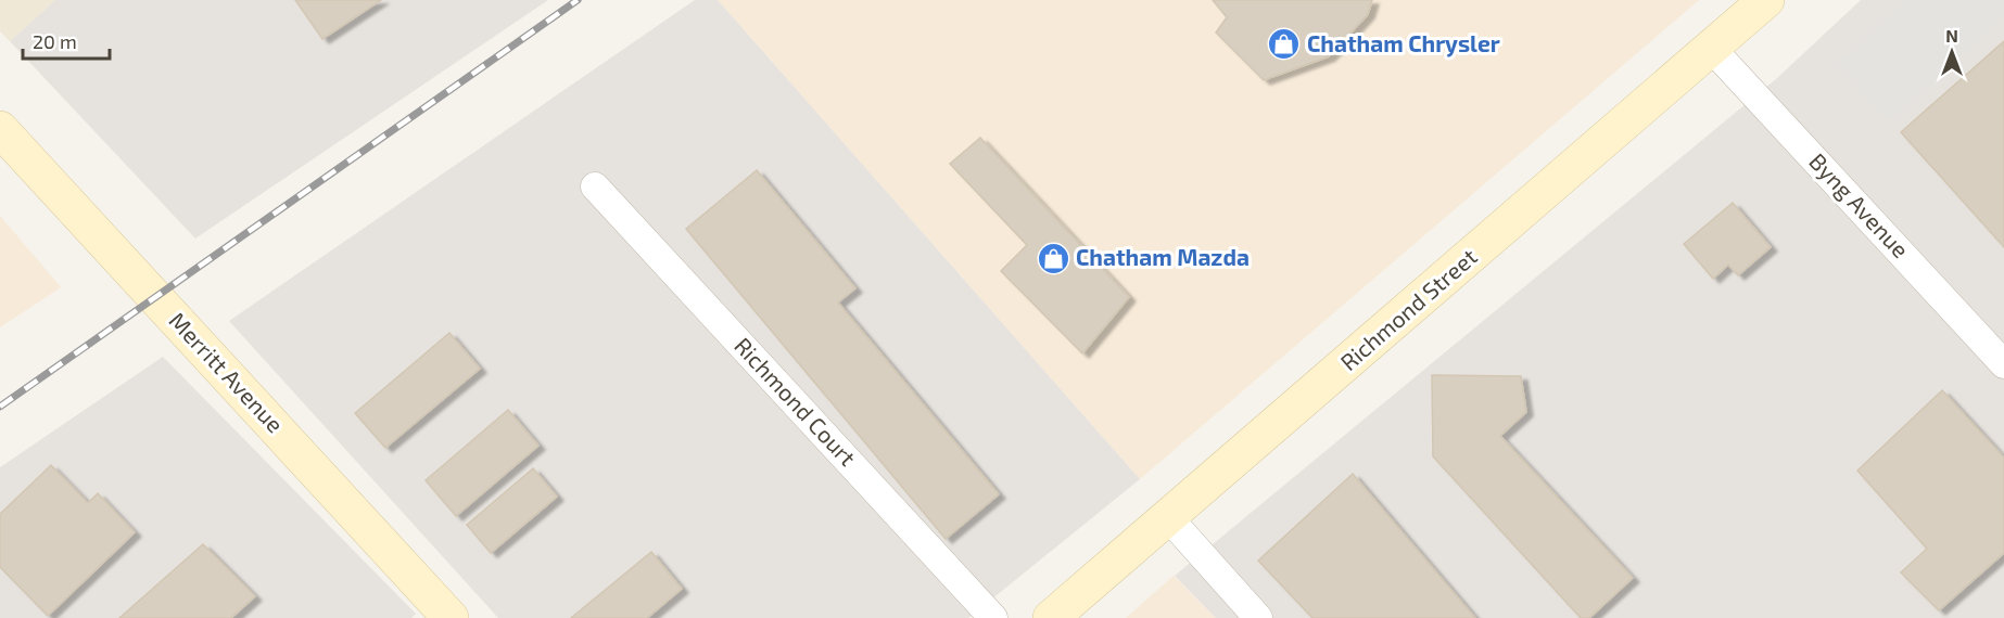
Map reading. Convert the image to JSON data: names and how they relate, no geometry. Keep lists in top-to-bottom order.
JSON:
{
  "streets": {
    "main road": ["Richmond Street", "Merritt Avenue"],
    "street": ["Byng Avenue", "Richmond Court"]
  },
  "crossings": [
    ["Byng Avenue", "Richmond Street"]
  ],
  "places": {
    "shop": ["Chatham Chrysler", "Chatham Mazda"]
  },
  "scale_bar": "20 m",
  "north": "top"
}
